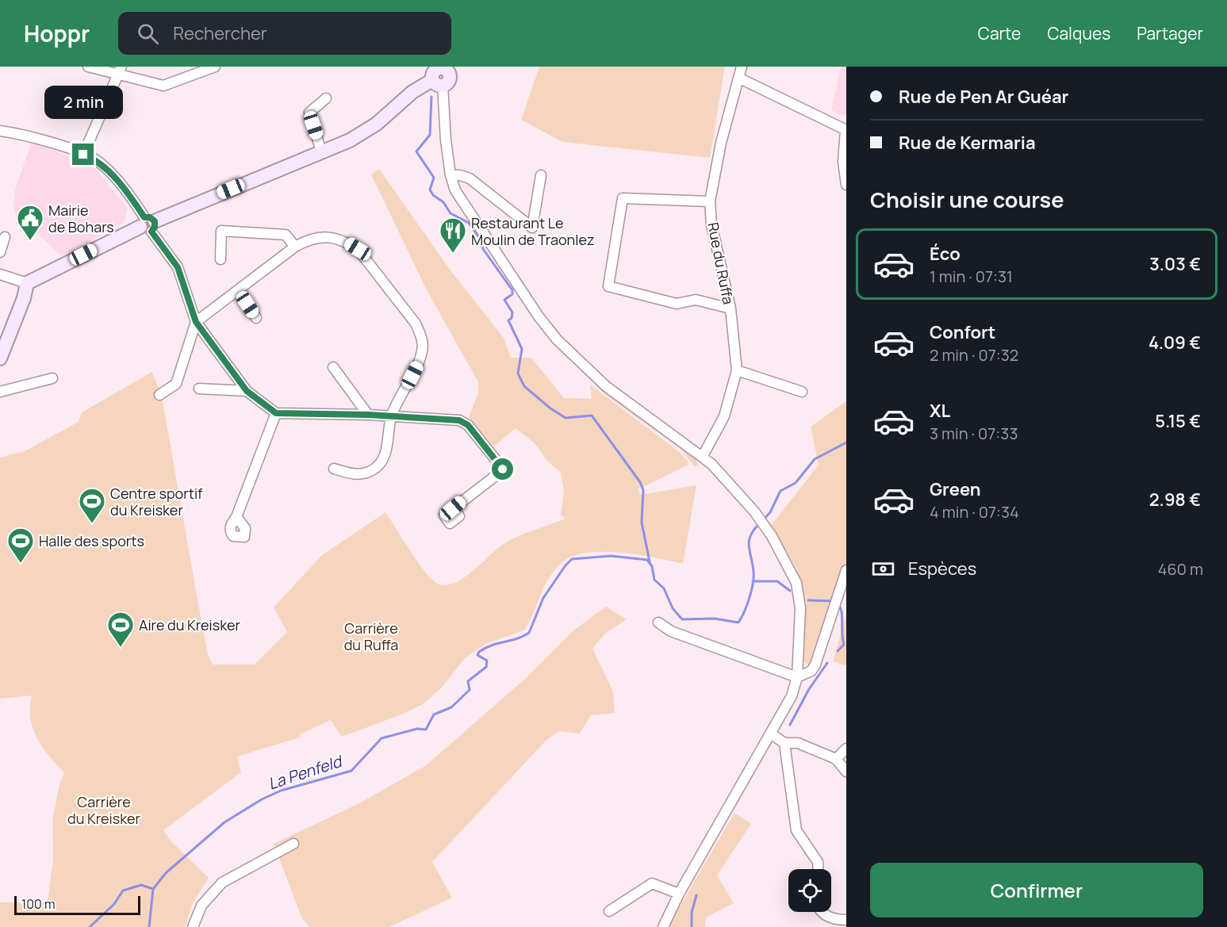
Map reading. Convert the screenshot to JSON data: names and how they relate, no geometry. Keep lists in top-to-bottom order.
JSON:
{
  "streets": {
    "street": ["Rue du Ruffa"]
  },
  "water": ["La Penfeld"],
  "parks": ["Carrière du Ruffa", "Carrière du Kreisker"],
  "places": {
    "public building": ["Mairie de Bohars"],
    "restaurant": ["Restaurant Le Moulin de Traonlez"],
    "sports": ["Centre sportif du Kreisker", "Halle des sports", "Aire du Kreisker"]
  },
  "scale_bar": "100 m",
  "page": {
    "header": "Hoppr",
    "search": "Rechercher",
    "nav": ["Carte", "Calques", "Partager"],
    "banner": ["Rue de Pen Ar Guéar", "Rue de Kermaria"],
    "bubble": "2 min",
    "heading": "Choisir une course",
    "list": [
      {
        "name": "Éco",
        "note": "1 min · 07:31",
        "value": "3.03 €"
      },
      {
        "name": "Confort",
        "note": "2 min · 07:32",
        "value": "4.09 €"
      },
      {
        "name": "XL",
        "note": "3 min · 07:33",
        "value": "5.15 €"
      },
      {
        "name": "Green",
        "note": "4 min · 07:34",
        "value": "2.98 €"
      }
    ],
    "pay": ["Espèces", "460 m"],
    "buttons": "Confirmer",
    "scale": "100 m"
  }
}
